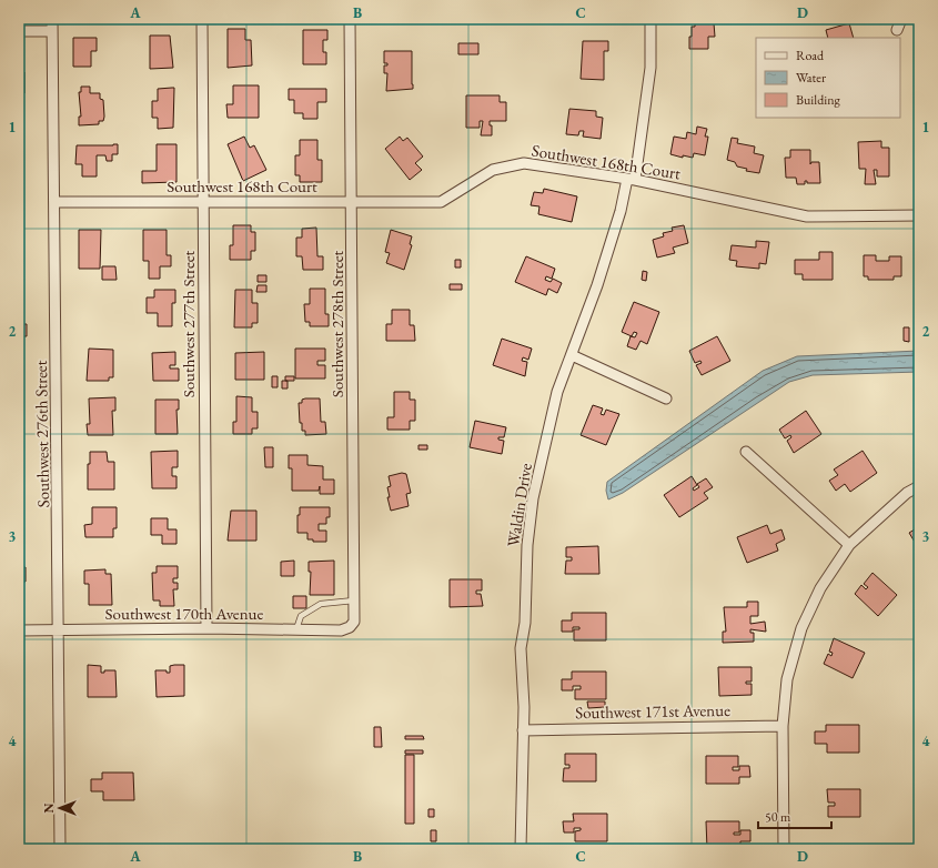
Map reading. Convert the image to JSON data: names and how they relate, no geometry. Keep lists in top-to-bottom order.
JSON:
{
  "streets": {
    "street": [
      "Southwest 168th Court",
      "Southwest 277th Street",
      "Southwest 278th Street",
      "Southwest 276th Street",
      "Waldin Drive",
      "Southwest 170th Avenue",
      "Southwest 171st Avenue"
    ]
  },
  "crossings": [
    ["Southwest 168th Court", "Southwest 277th Street"],
    ["Southwest 168th Court", "Southwest 278th Street"],
    ["Southwest 168th Court", "Southwest 276th Street"],
    ["Southwest 168th Court", "Waldin Drive"],
    ["Southwest 277th Street", "Southwest 170th Avenue"],
    ["Southwest 278th Street", "Southwest 170th Avenue"],
    ["Southwest 276th Street", "Southwest 170th Avenue"],
    ["Waldin Drive", "Southwest 171st Avenue"]
  ],
  "legend": ["Road", "Water", "Building"],
  "scale_bar": "50 m",
  "north": "left",
  "grid": {
    "columns": [
      "A",
      "B",
      "C",
      "D"
    ],
    "rows": [
      "1",
      "2",
      "3",
      "4"
    ]
  }
}
